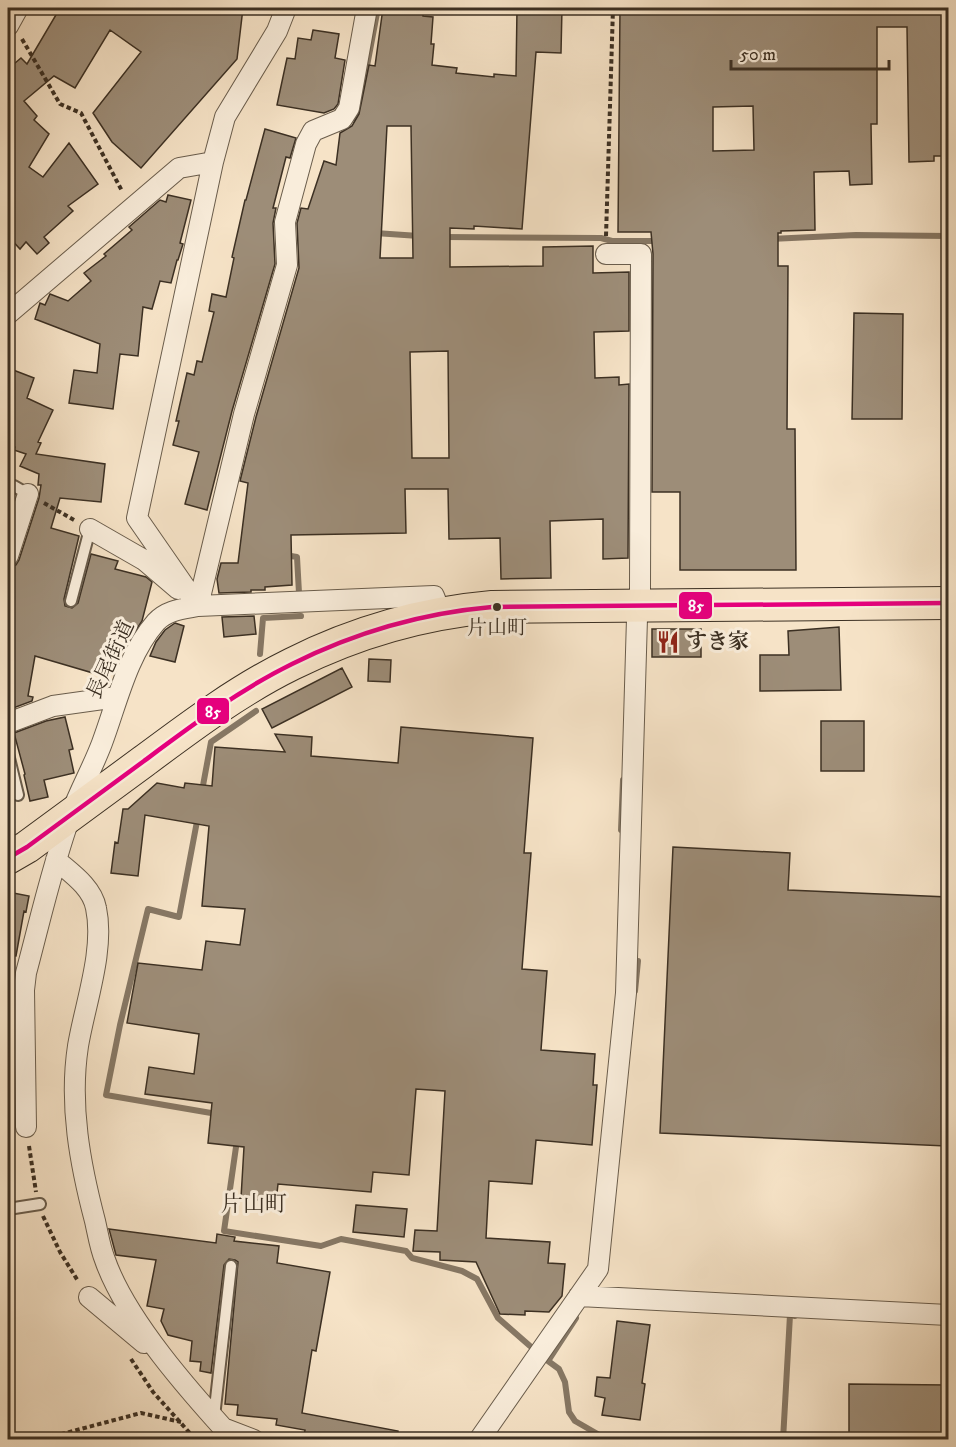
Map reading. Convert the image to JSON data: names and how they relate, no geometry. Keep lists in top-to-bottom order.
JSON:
{
  "streets": {
    "street": ["長尾街道"]
  },
  "districts": ["片山町"],
  "places": {
    "other": ["片山町"],
    "restaurant": ["すき家"]
  },
  "lines": ["transit line 85"],
  "scale_bar": "50 m"
}
